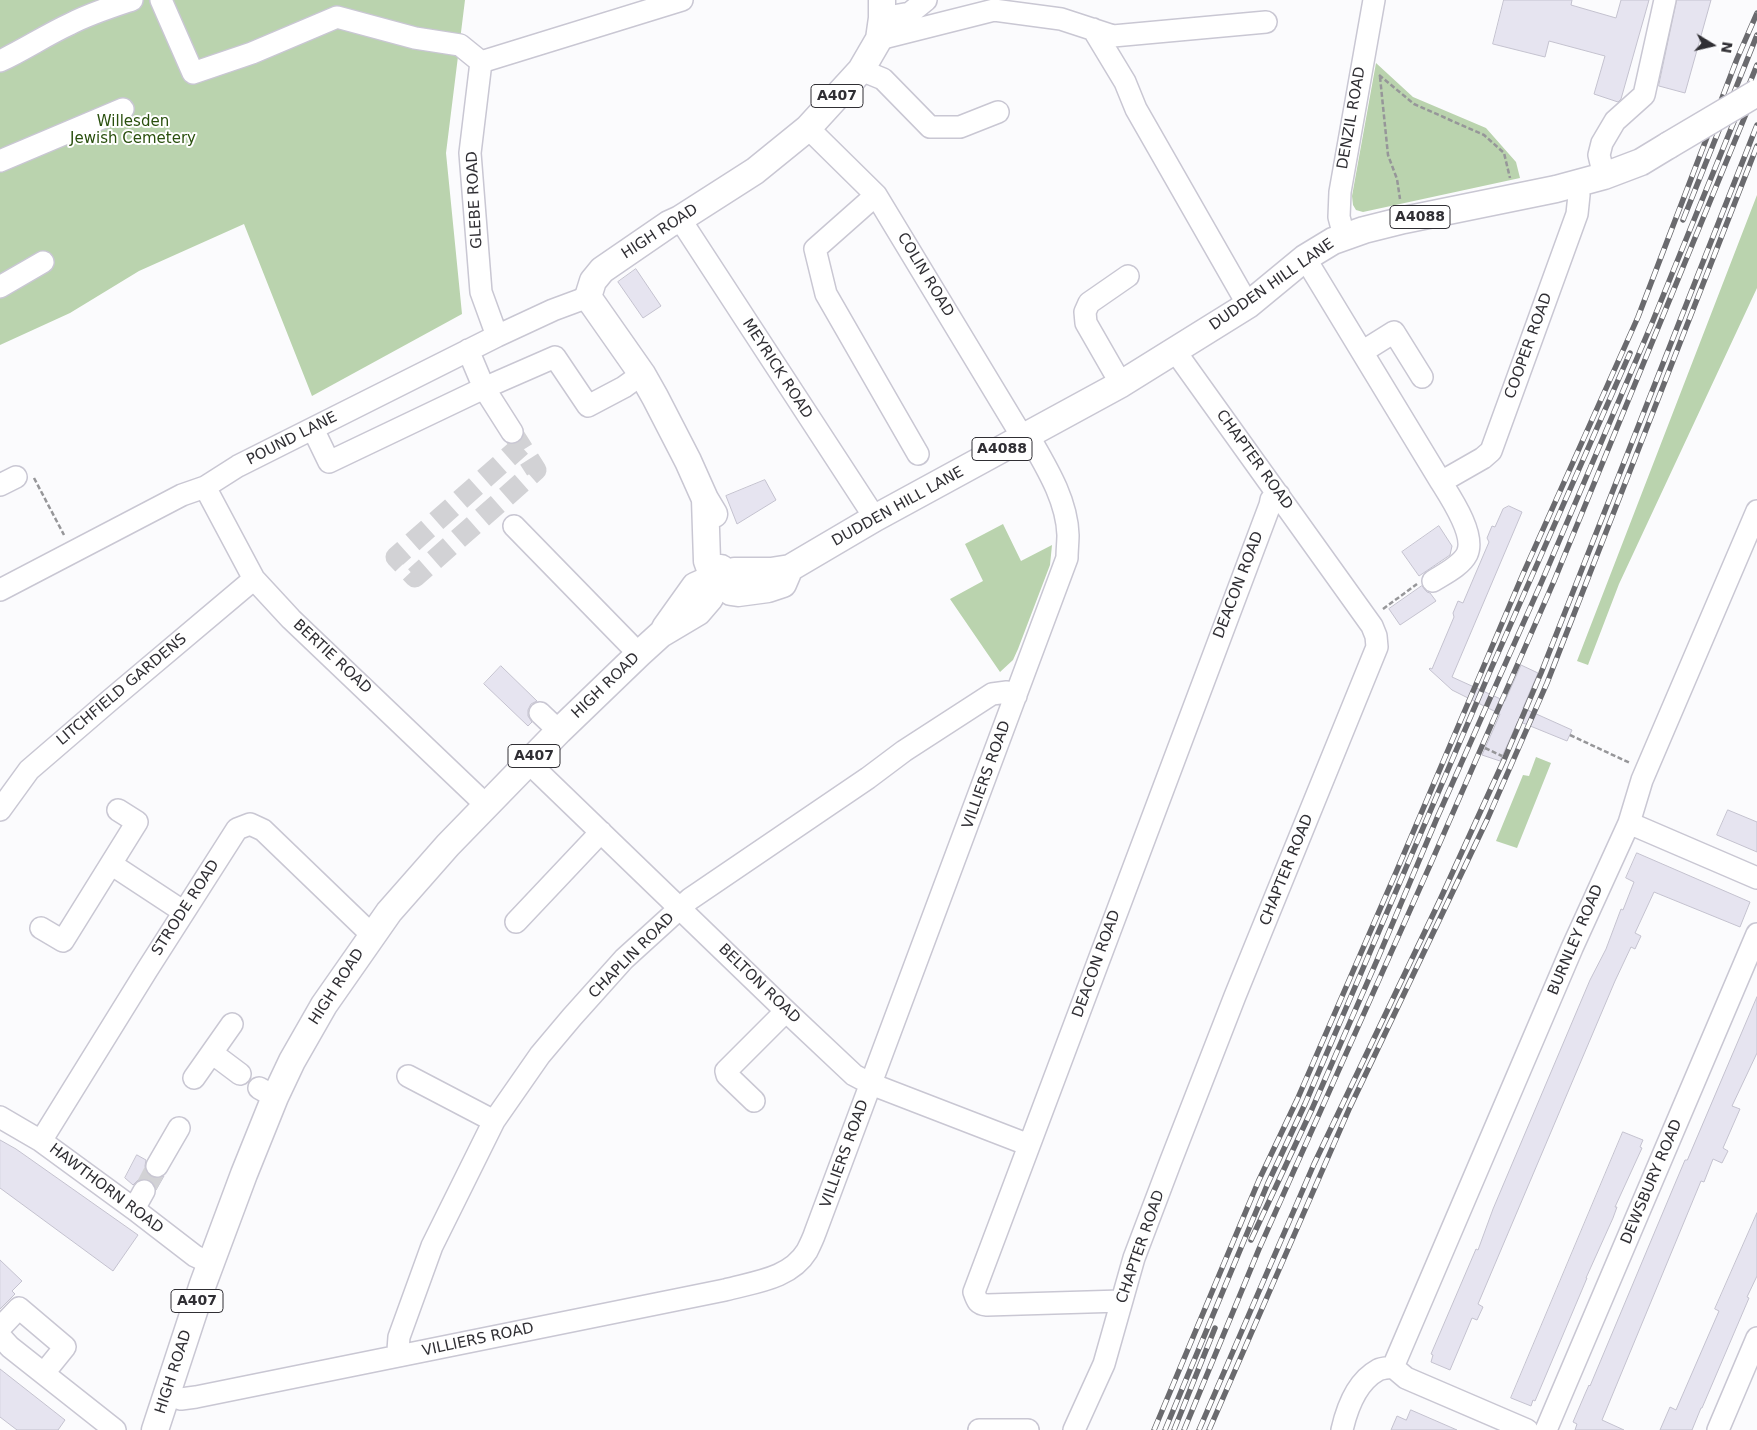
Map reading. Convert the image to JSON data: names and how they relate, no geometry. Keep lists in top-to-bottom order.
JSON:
{
  "streets": {
    "main road": [
      "A407",
      "A4088",
      "HIGH ROAD",
      "DUDDEN HILL LANE"
    ],
    "street": [
      "DENZIL ROAD",
      "GLEBE ROAD",
      "COLIN ROAD",
      "COOPER ROAD",
      "MEYRICK ROAD",
      "POUND LANE",
      "CHAPTER ROAD",
      "DEACON ROAD",
      "BERTIE ROAD",
      "LITCHFIELD GARDENS",
      "VILLIERS ROAD",
      "STRODE ROAD",
      "BURNLEY ROAD",
      "CHAPLIN ROAD",
      "BELTON ROAD",
      "DEWSBURY ROAD",
      "HAWTHORN ROAD"
    ]
  },
  "crossings": [
    ["DENZIL ROAD", "DUDDEN HILL LANE"],
    ["GLEBE ROAD", "POUND LANE"],
    ["HIGH ROAD", "COLIN ROAD"],
    ["HIGH ROAD", "DUDDEN HILL LANE"],
    ["HIGH ROAD", "MEYRICK ROAD"],
    ["HIGH ROAD", "POUND LANE"],
    ["HIGH ROAD", "BERTIE ROAD"],
    ["HIGH ROAD", "VILLIERS ROAD"],
    ["HIGH ROAD", "STRODE ROAD"],
    ["HIGH ROAD", "BELTON ROAD"],
    ["HIGH ROAD", "HAWTHORN ROAD"],
    ["COLIN ROAD", "DUDDEN HILL LANE"],
    ["COLIN ROAD", "VILLIERS ROAD"],
    ["DUDDEN HILL LANE", "COOPER ROAD"],
    ["DUDDEN HILL LANE", "MEYRICK ROAD"],
    ["DUDDEN HILL LANE", "CHAPTER ROAD"],
    ["DUDDEN HILL LANE", "VILLIERS ROAD"],
    ["POUND LANE", "BERTIE ROAD"],
    ["CHAPTER ROAD", "DEACON ROAD"],
    ["DEACON ROAD", "BELTON ROAD"],
    ["BERTIE ROAD", "LITCHFIELD GARDENS"],
    ["VILLIERS ROAD", "CHAPLIN ROAD"],
    ["VILLIERS ROAD", "BELTON ROAD"],
    ["STRODE ROAD", "HAWTHORN ROAD"],
    ["CHAPLIN ROAD", "BELTON ROAD"]
  ],
  "parks": ["Willesden Jewish Cemetery"],
  "north": "right"
}
